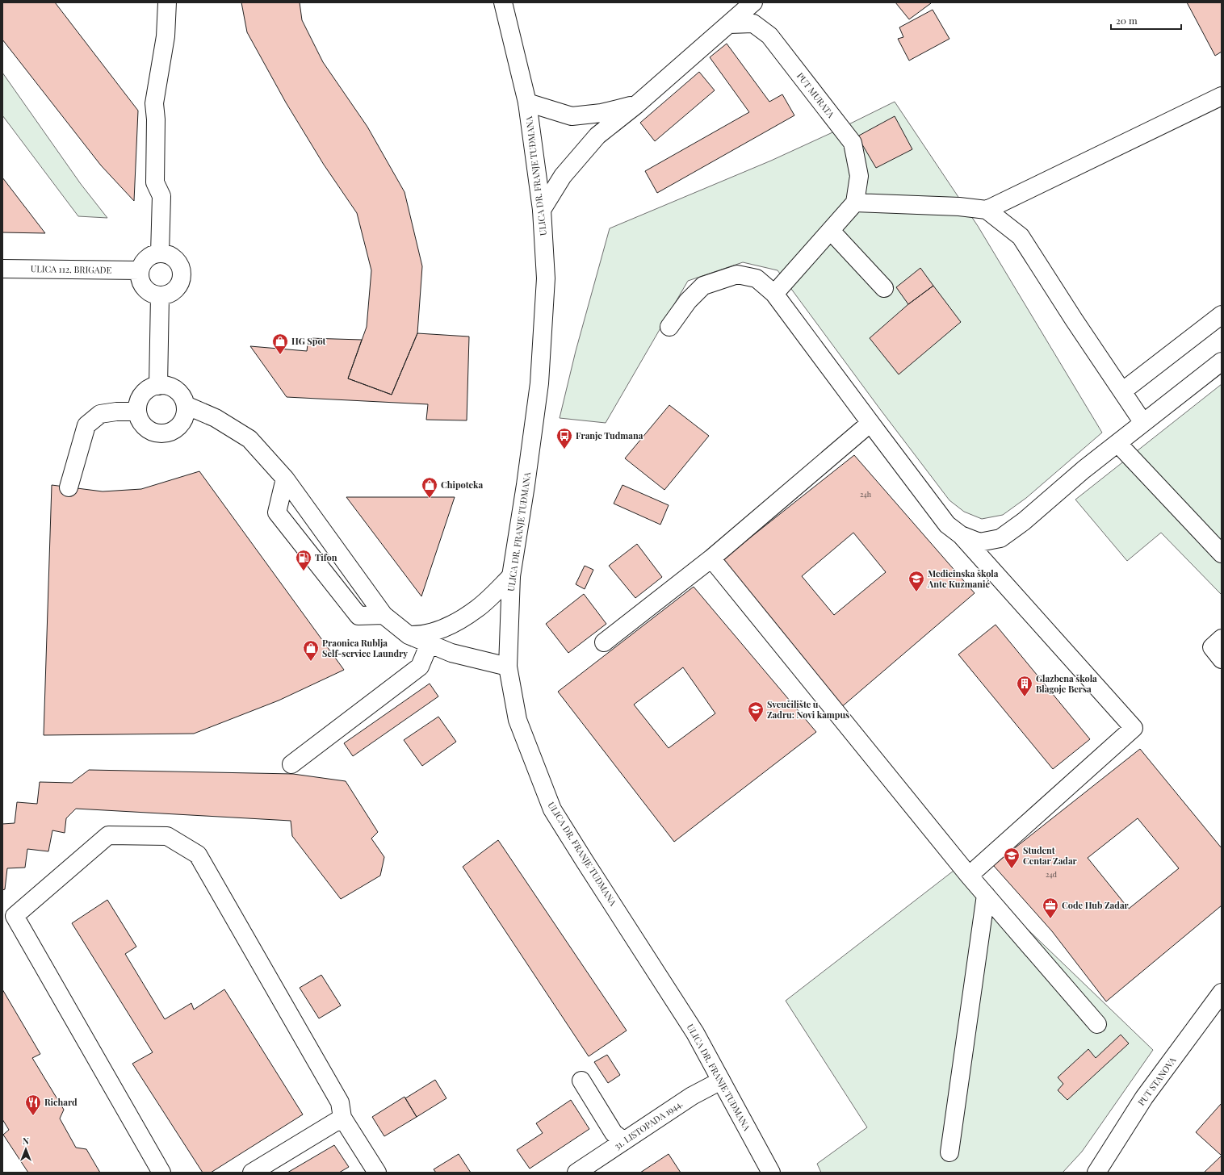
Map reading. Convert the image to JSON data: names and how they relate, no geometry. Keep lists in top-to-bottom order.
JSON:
{
  "streets": {
    "street": [
      "PUT MURATA",
      "ULICA DR. FRANJE TUĐMANA",
      "ULICA 112. BRIGADE",
      "PUT STANOVA",
      "31. LISTOPADA 1944."
    ]
  },
  "crossings": [
    ["ULICA DR. FRANJE TUĐMANA", "31. LISTOPADA 1944."]
  ],
  "places": {
    "shop": ["HG Spot", "Chipoteka", "Praonica Rublja Self-service Laundry"],
    "bus stop": ["Franje Tuđmana"],
    "fuel station": ["Tifon"],
    "school or university": ["Medicinska škola Ante Kuzmanić", "Sveučilište u Zadru: Novi kampus", "Student Centar Zadar"],
    "building": ["Glazbena škola Blagoje Bersa"],
    "office": ["Code Hub Zadar"],
    "restaurant": ["Richard"]
  },
  "house_numbers": ["24h", "24d"],
  "scale_bar": "20 m",
  "north": "top"
}
